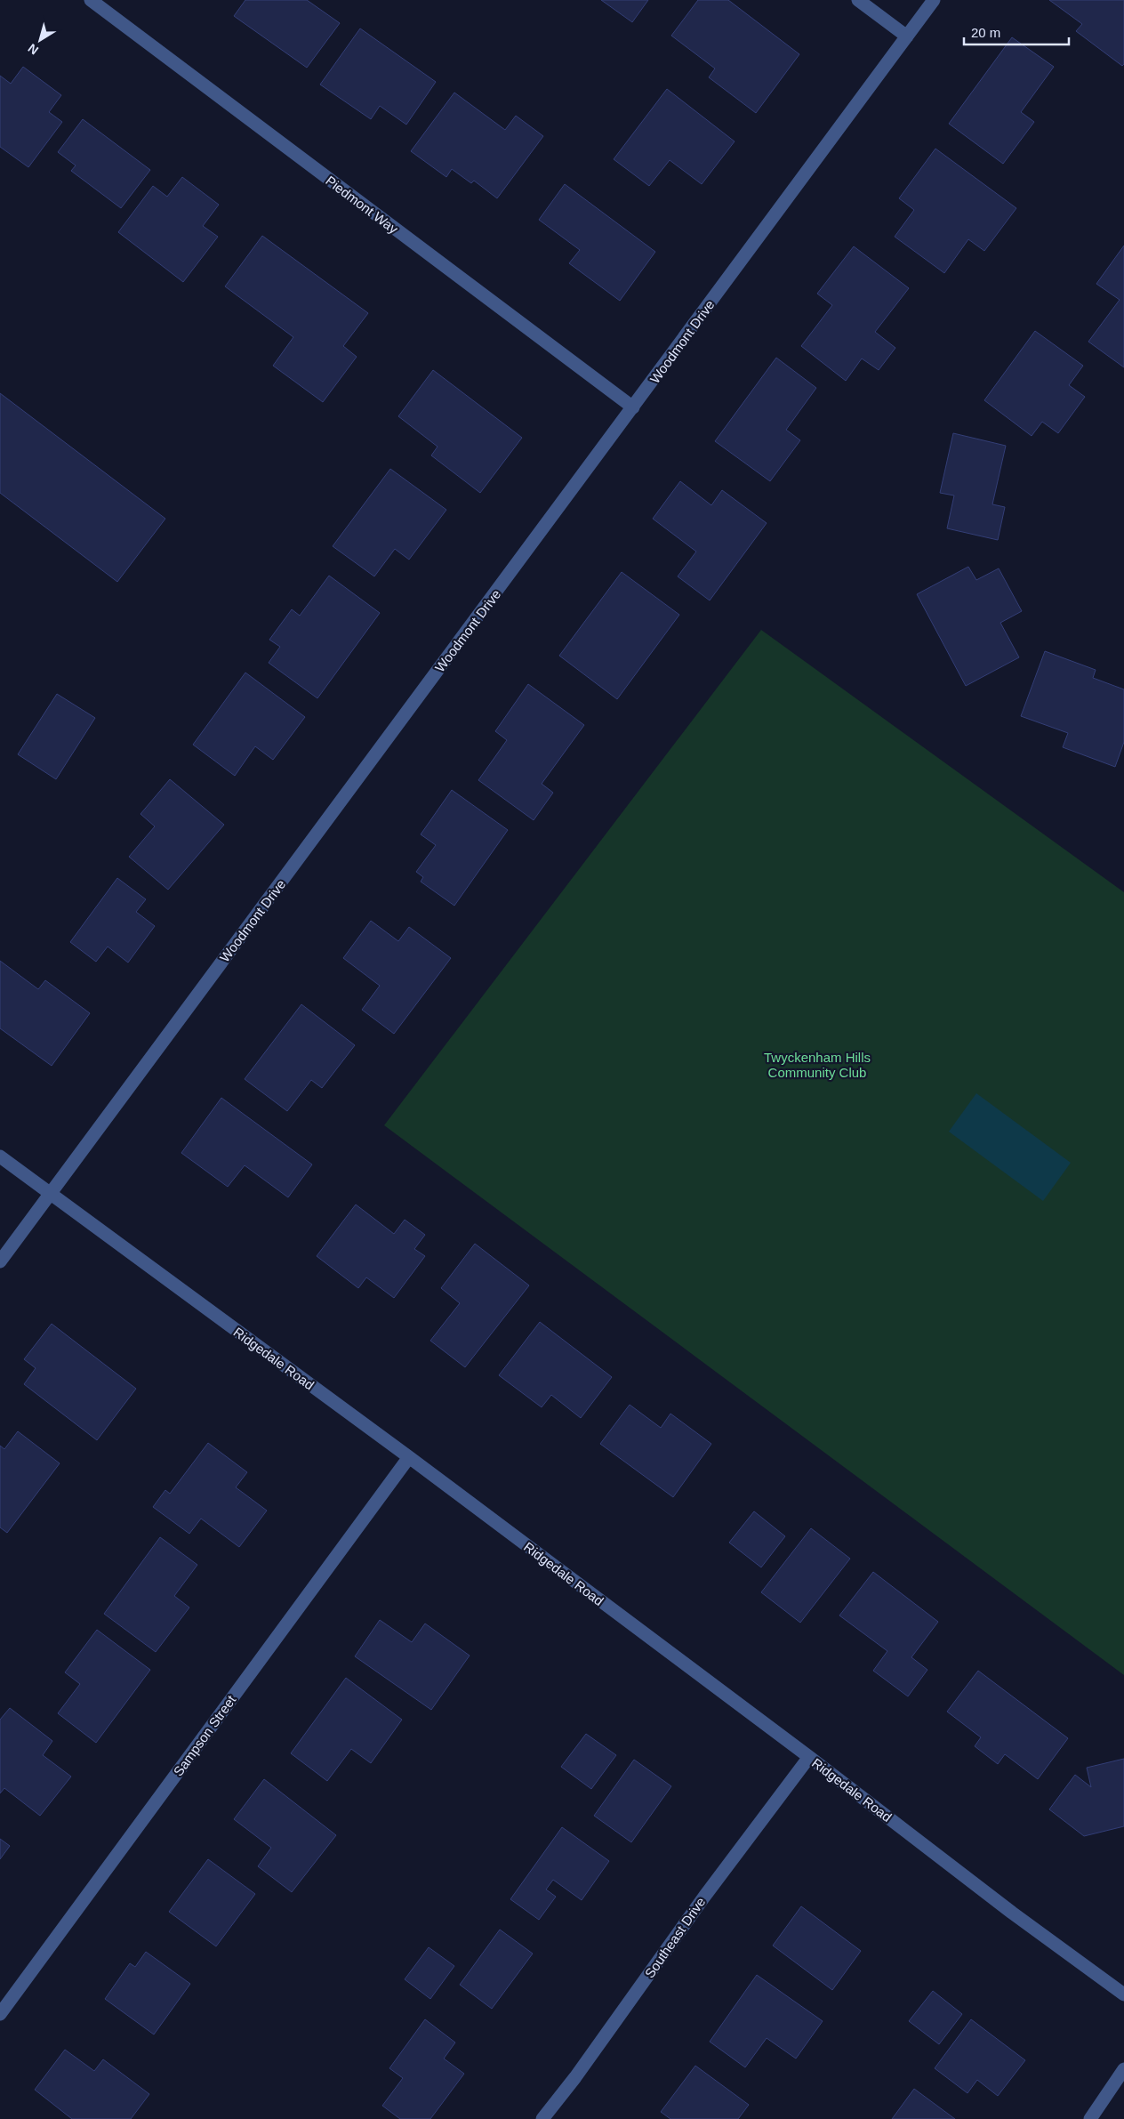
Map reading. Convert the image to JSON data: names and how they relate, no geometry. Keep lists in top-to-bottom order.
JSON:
{
  "streets": {
    "street": [
      "Piedmont Way",
      "Woodmont Drive",
      "Ridgedale Road",
      "Sampson Street",
      "Southeast Drive"
    ]
  },
  "crossings": [
    ["Piedmont Way", "Woodmont Drive"],
    ["Woodmont Drive", "Ridgedale Road"],
    ["Ridgedale Road", "Sampson Street"],
    ["Ridgedale Road", "Southeast Drive"]
  ],
  "parks": ["Twyckenham Hills Community Club"],
  "scale_bar": "20 m",
  "north": "bottom left"
}
